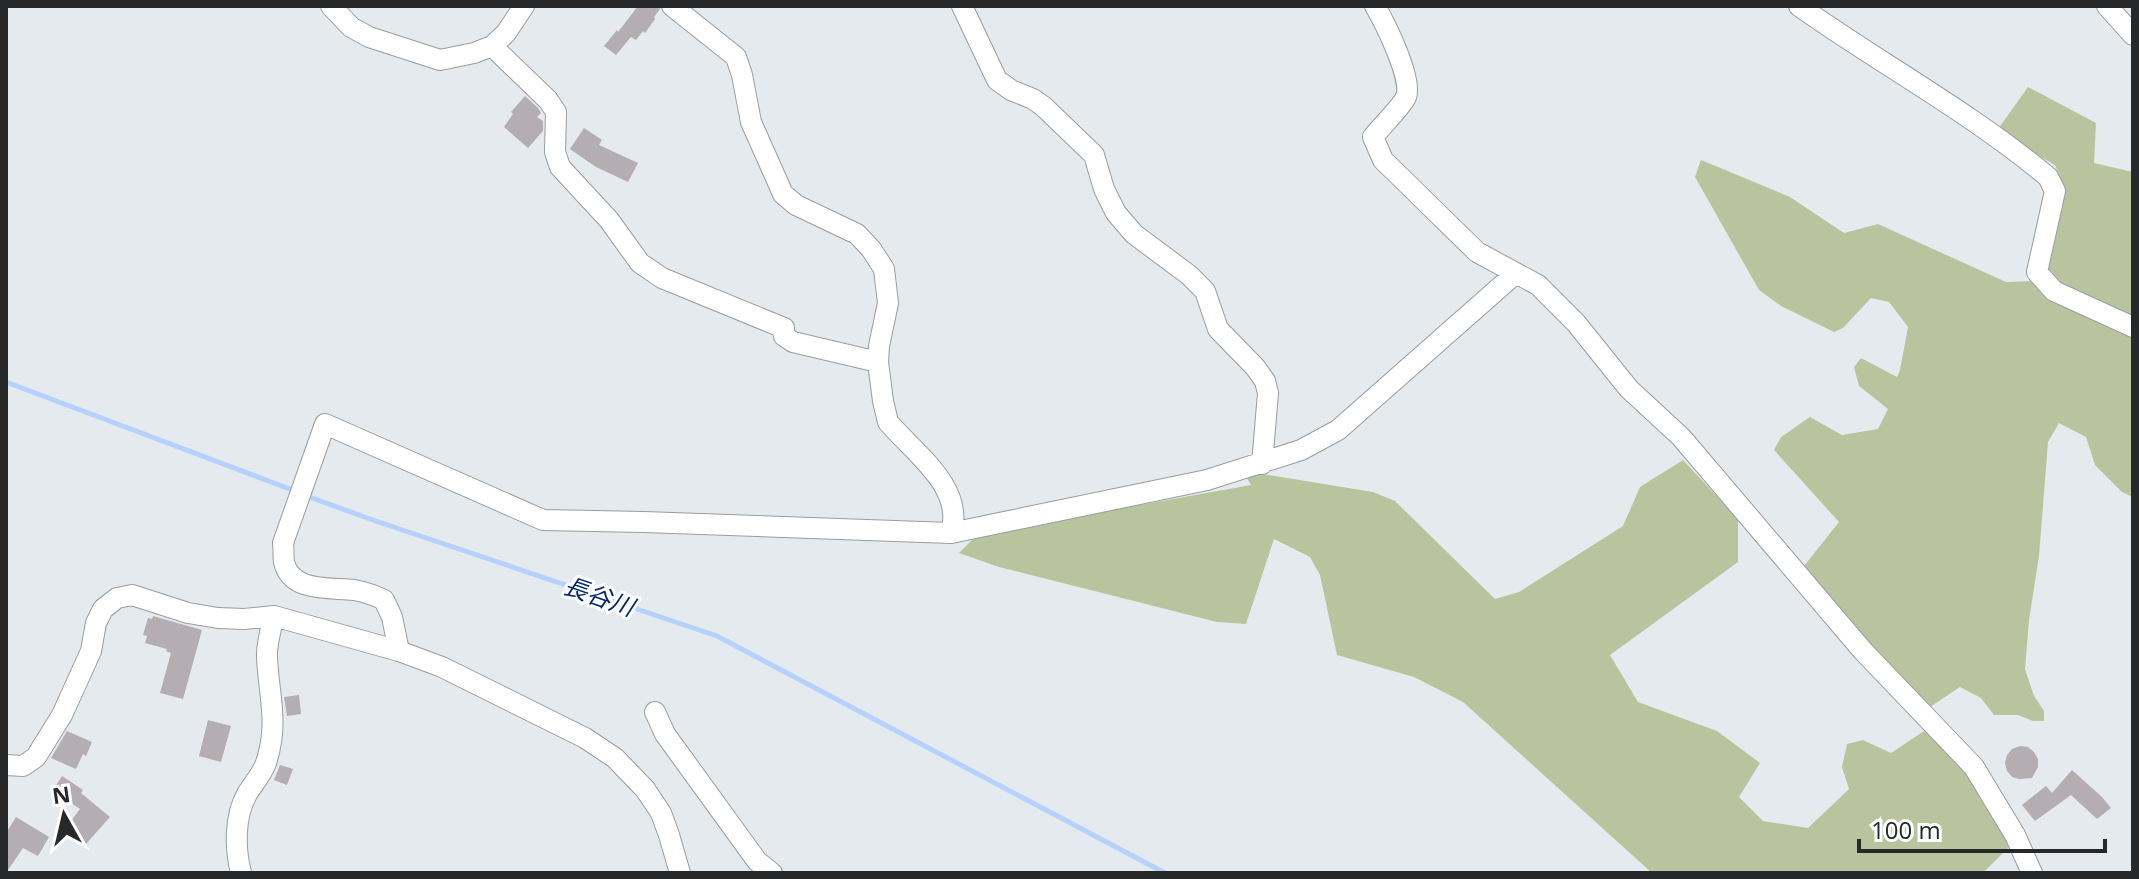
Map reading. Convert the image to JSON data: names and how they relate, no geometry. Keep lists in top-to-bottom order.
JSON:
{
  "water": ["長谷川"],
  "scale_bar": "100 m",
  "north": "top"
}
